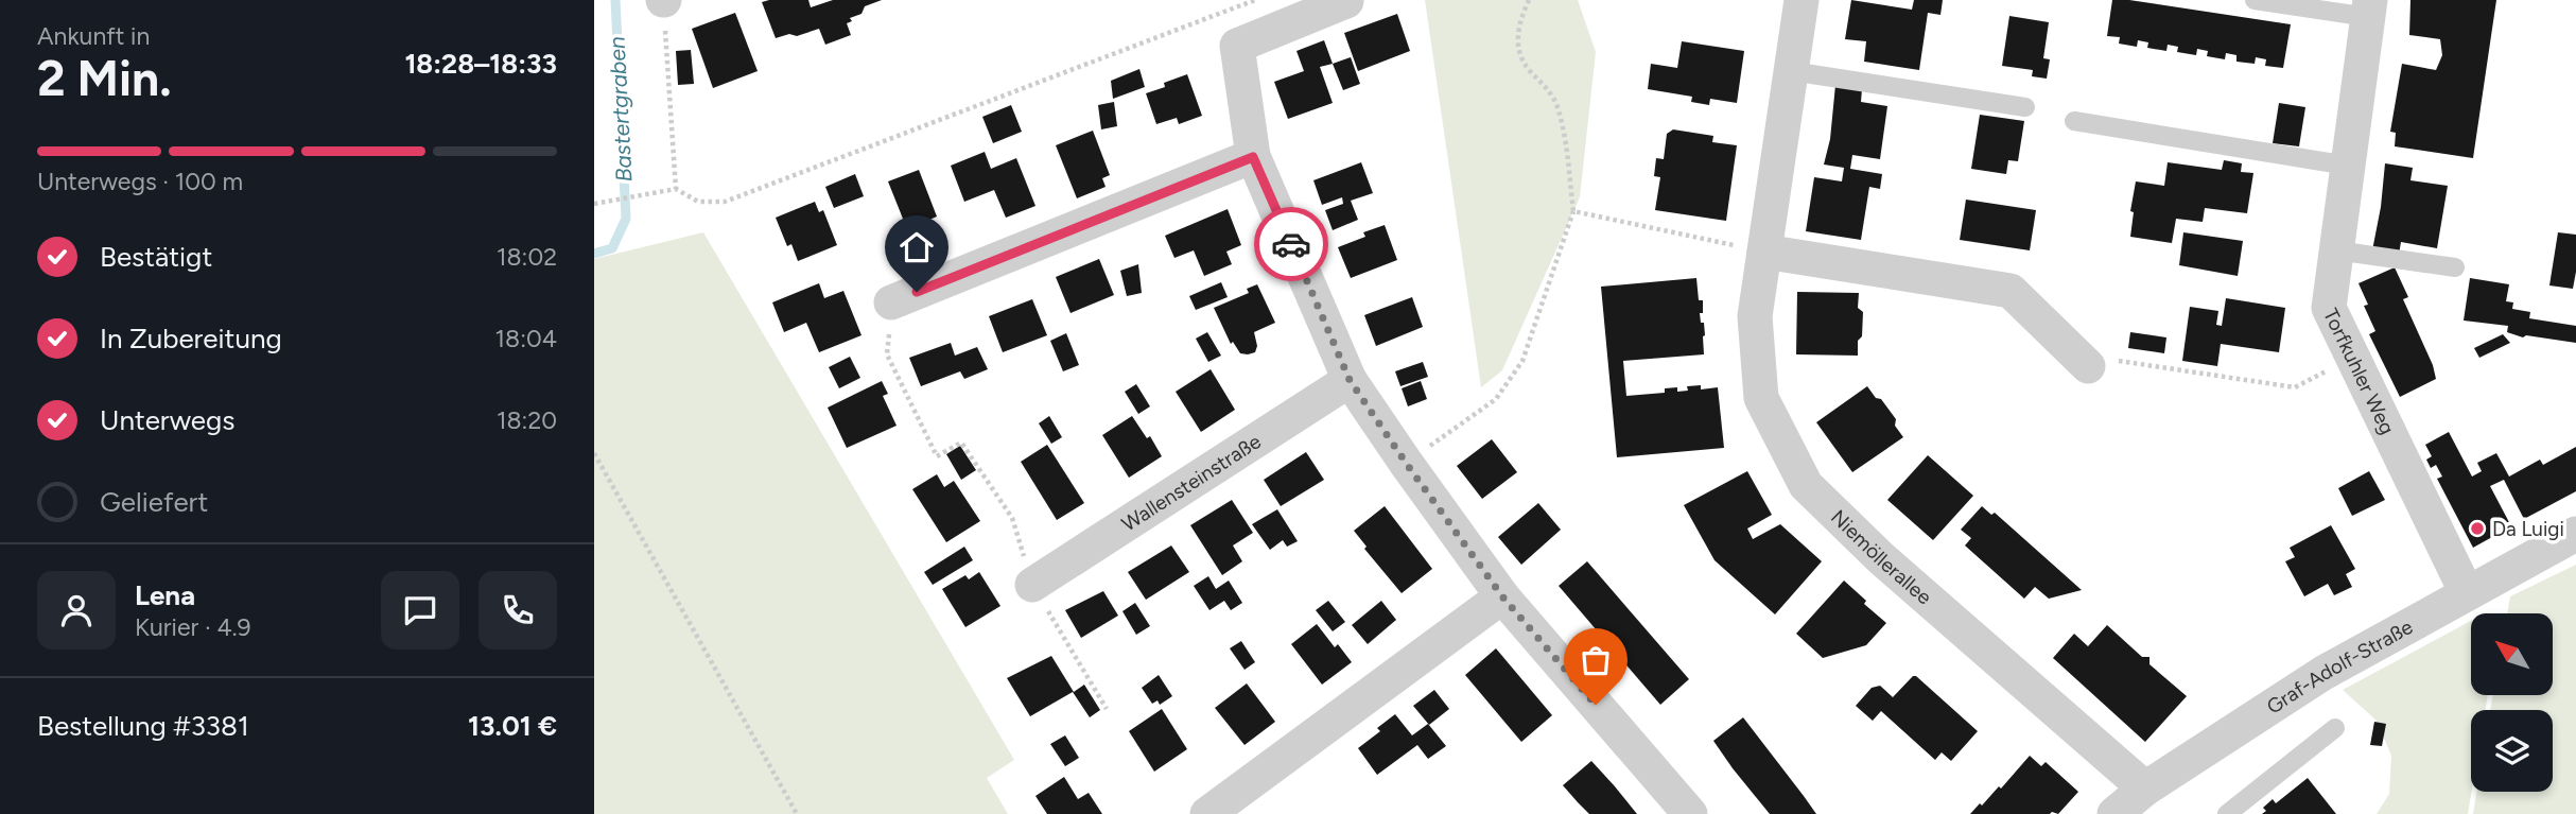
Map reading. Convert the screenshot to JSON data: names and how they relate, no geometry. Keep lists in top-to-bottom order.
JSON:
{
  "streets": {
    "street": [
      "Torfkuhler Weg",
      "Wallensteinstraße",
      "Niemöllerallee",
      "Graf-Adolf-Straße"
    ]
  },
  "crossings": [
    ["Torfkuhler Weg", "Graf-Adolf-Straße"],
    ["Niemöllerallee", "Graf-Adolf-Straße"]
  ],
  "water": ["Bastertgraben"],
  "places": ["Da Luigi"],
  "north": "top left",
  "page": {
    "heading": ["2 Min.", "Ankunft in", "18:28–18:33"],
    "panel": [
      "Lena",
      "Kurier · 4.9",
      "Bestellung #3381",
      "13.01 €"
    ],
    "bar": "Unterwegs · 100 m",
    "list": [
      ["Bestätigt", "18:02"],
      ["In Zubereitung", "18:04"],
      ["Unterwegs", "18:20"],
      "Geliefert"
    ]
  }
}
